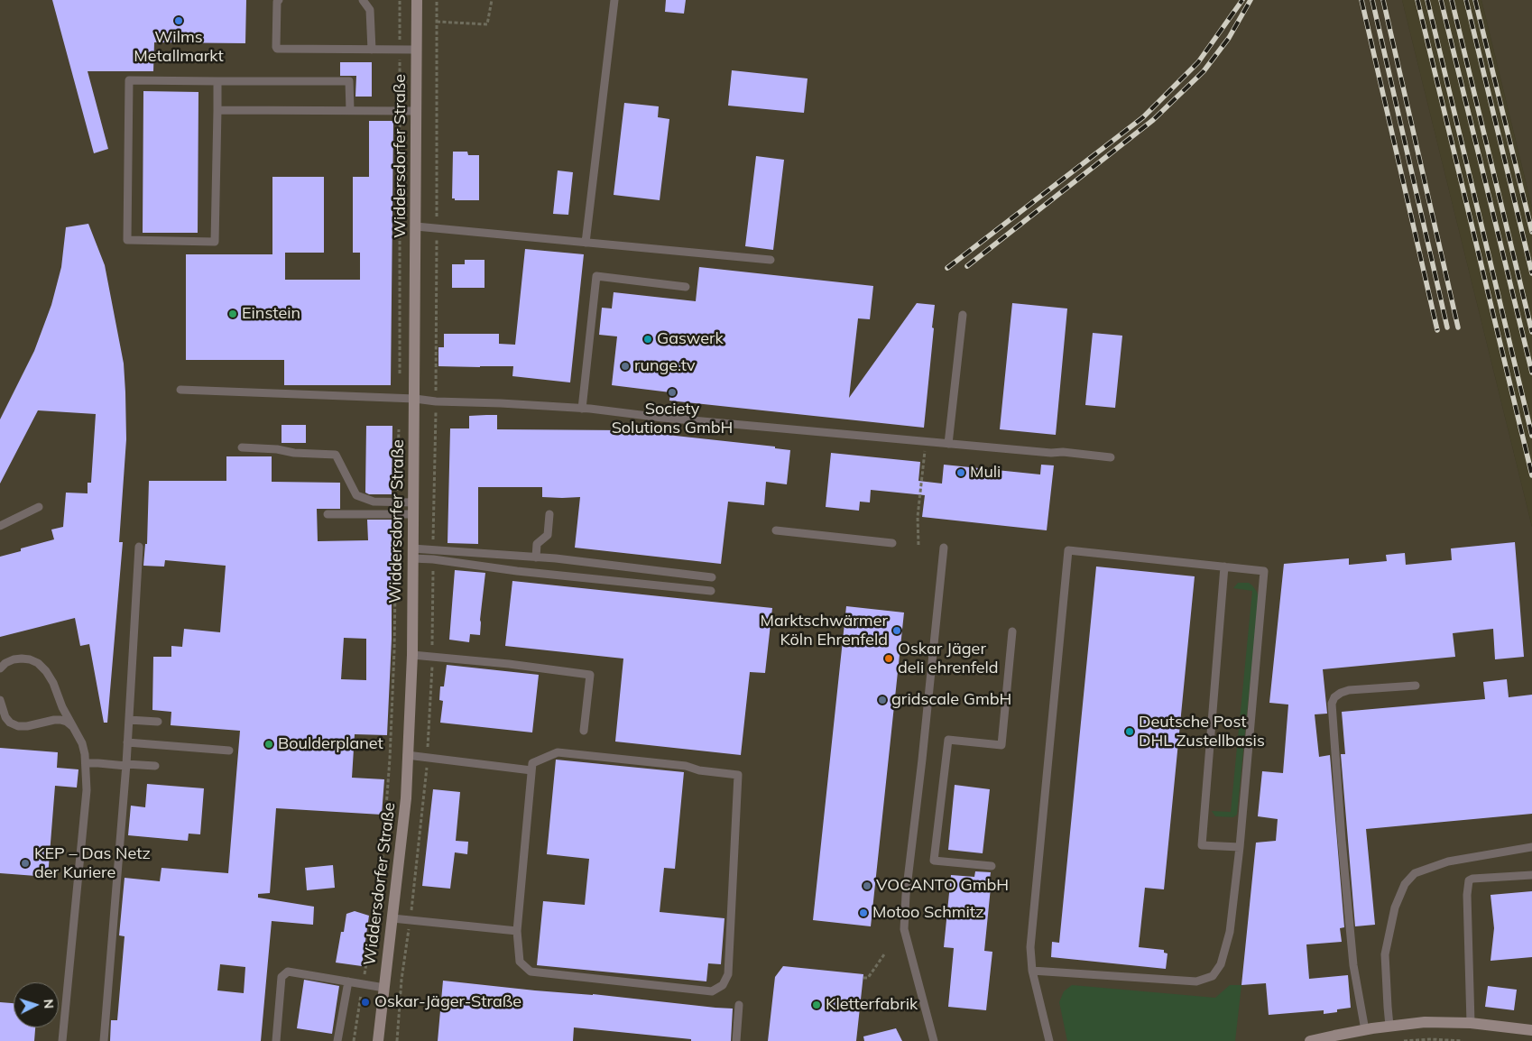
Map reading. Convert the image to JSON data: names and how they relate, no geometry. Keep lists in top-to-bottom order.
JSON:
{
  "streets": {
    "main road": ["Widdersdorfer Straße"]
  },
  "places": [
    "Wilms Metallmarkt",
    "Einstein",
    "Gaswerk",
    "runge.tv",
    "Society Solutions GmbH",
    "Muli",
    "Marktschwärmer Köln Ehrenfeld",
    "Oskar Jäger deli ehrenfeld",
    "gridscale GmbH",
    "Deutsche Post DHL Zustellbasis",
    "Boulderplanet",
    "KEP – Das Netz der Kuriere",
    "VOCANTO GmbH",
    "Motoo Schmitz",
    "Oskar-Jäger-Straße",
    "Kletterfabrik"
  ],
  "north": "right"
}
